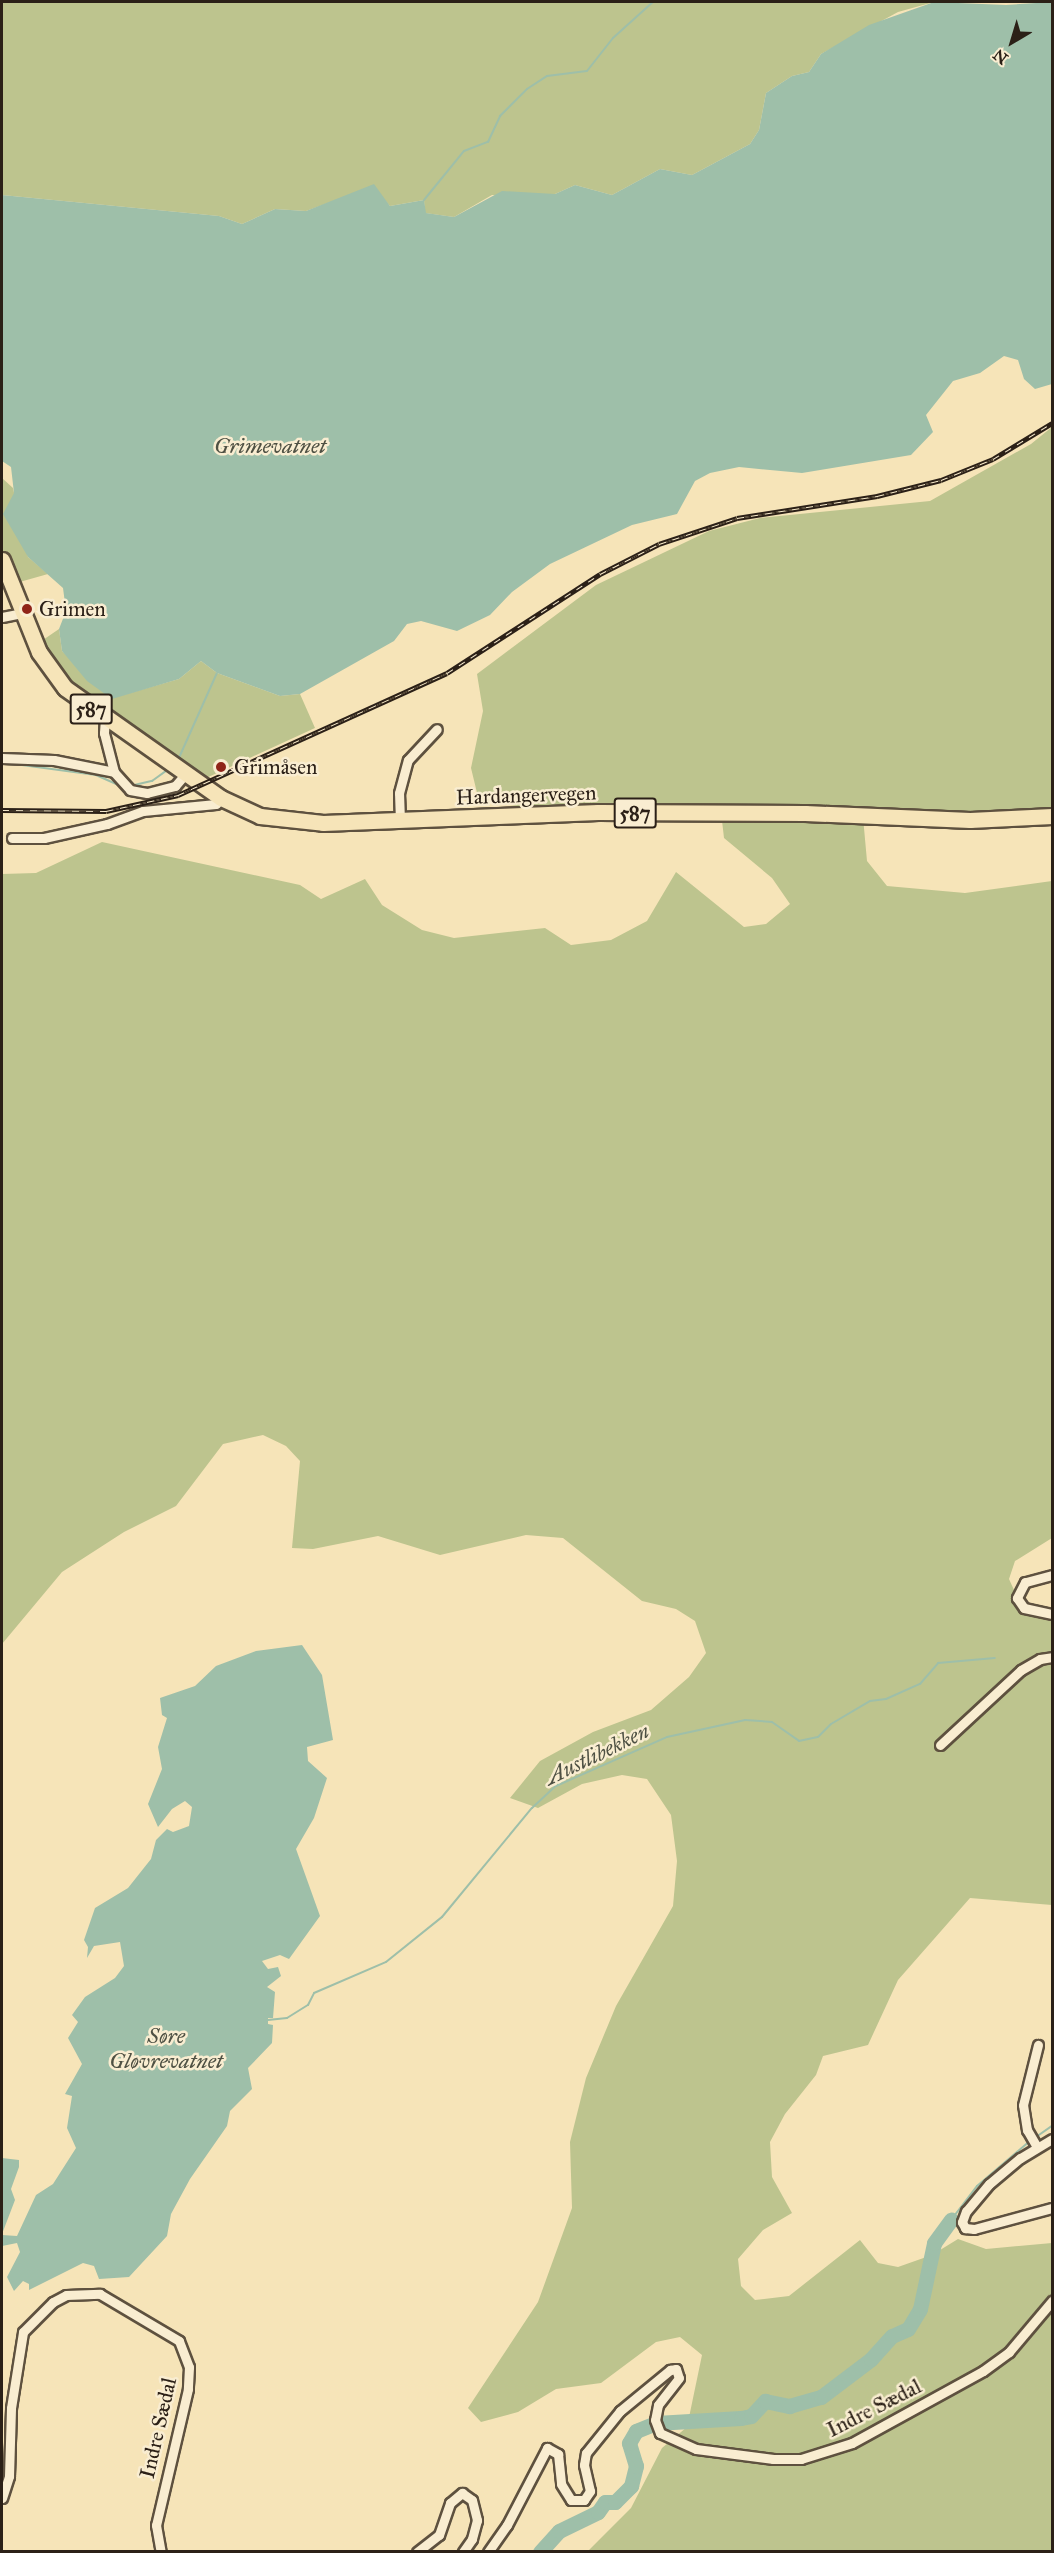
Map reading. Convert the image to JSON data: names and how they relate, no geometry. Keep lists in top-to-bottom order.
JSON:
{
  "streets": {
    "main road": ["587", "Hardangervegen"],
    "street": ["Indre Sædal"]
  },
  "water": ["Grimevatnet", "Austlibekken", "Søre Gløvrevatnet"],
  "places": ["Grimen", "Grimåsen"],
  "north": "bottom left"
}
